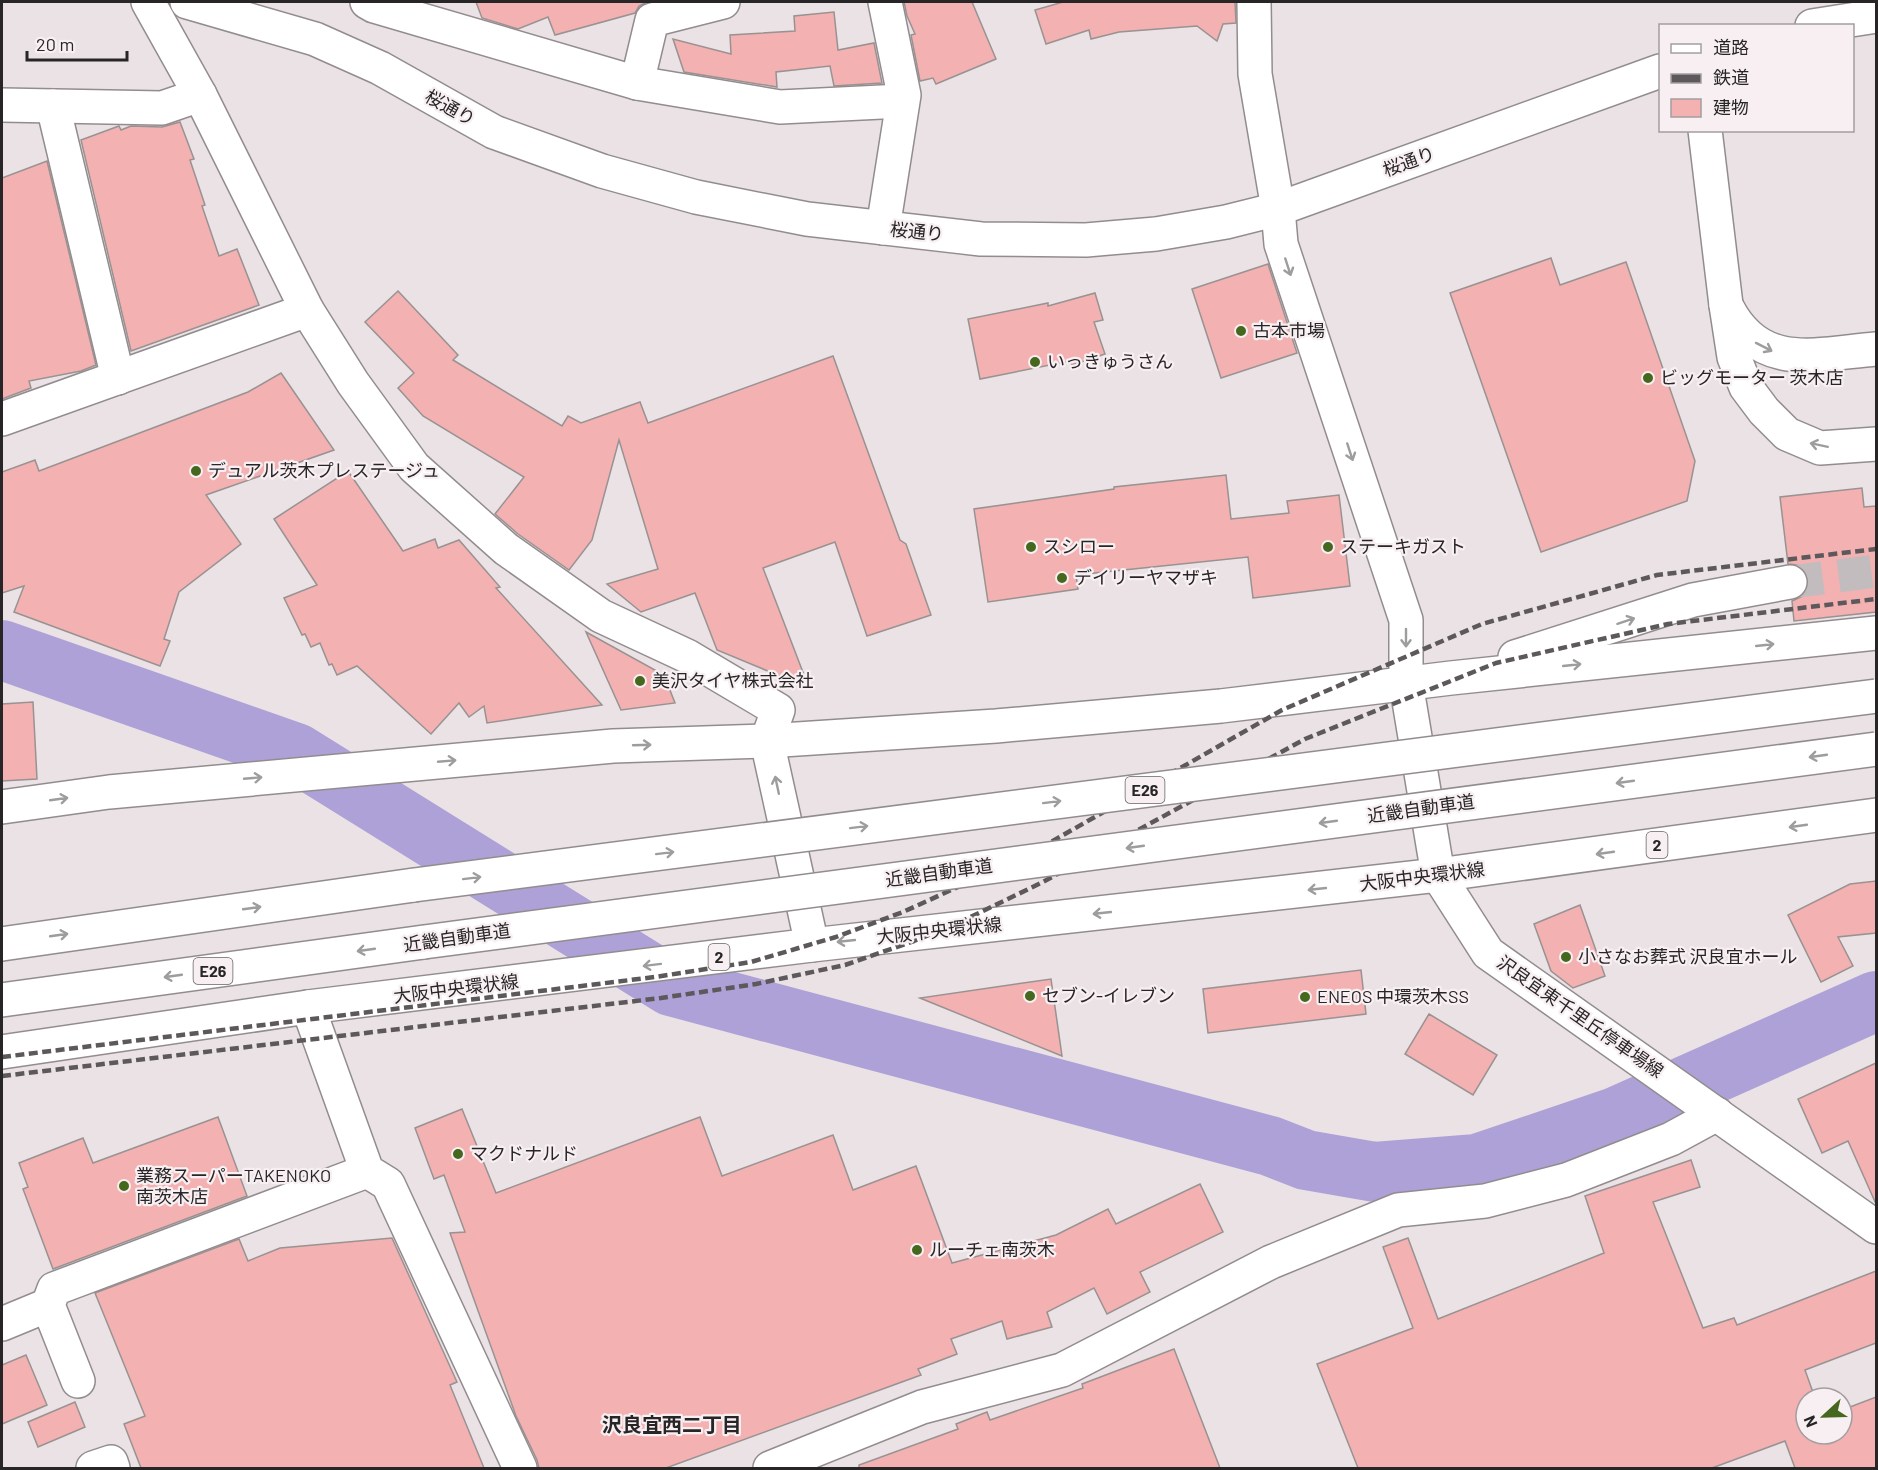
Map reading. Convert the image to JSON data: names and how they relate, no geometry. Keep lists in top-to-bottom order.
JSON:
{
  "streets": {
    "main road": [
      "桜通り",
      "E26",
      "近畿自動車道",
      "2",
      "大阪中央環状線",
      "沢良宜東千里丘停車場線"
    ]
  },
  "crossings": [
    ["桜通り", "沢良宜東千里丘停車場線"],
    ["大阪中央環状線", "沢良宜東千里丘停車場線"]
  ],
  "districts": ["沢良宜西二丁目"],
  "places": [
    "古本市場",
    "いっきゅうさん",
    "ビッグモーター 茨木店",
    "デュアル茨木プレステージュ",
    "スシロー",
    "ステーキガスト",
    "デイリーヤマザキ",
    "美沢タイヤ株式会社",
    "小さなお葬式 沢良宜ホール",
    "セブン-イレブン",
    "ENEOS 中環茨木SS",
    "マクドナルド",
    "業務スーパーTAKENOKO 南茨木店",
    "ルーチェ南茨木"
  ],
  "legend": ["道路", "鉄道", "建物"],
  "scale_bar": "20 m",
  "north": "left"
}
